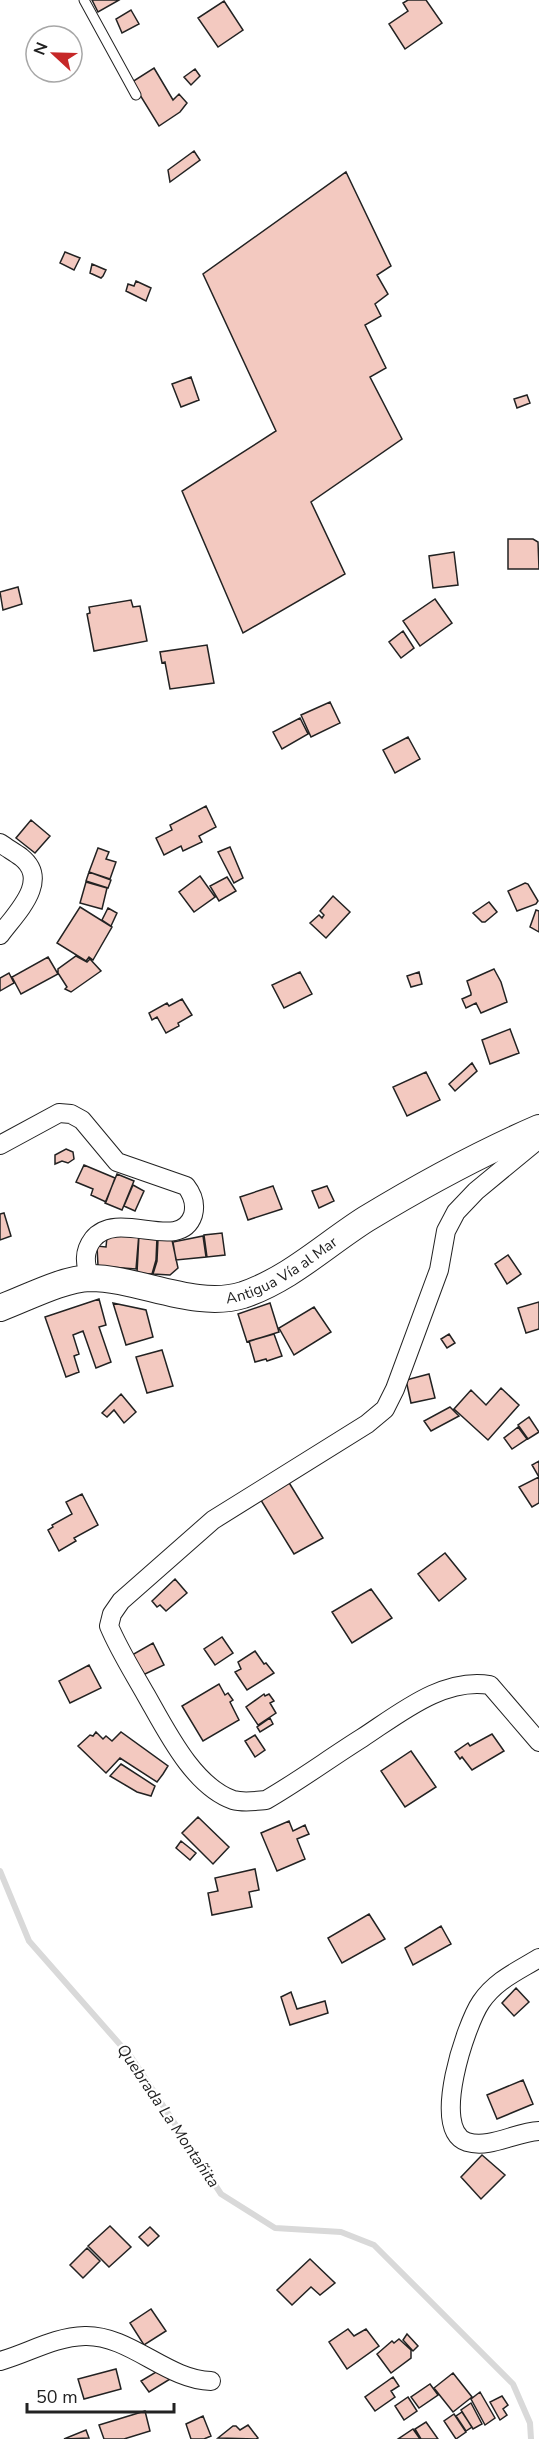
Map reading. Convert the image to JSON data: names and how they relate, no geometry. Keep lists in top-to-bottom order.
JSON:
{
  "streets": {
    "main road": ["Antigua Vía al Mar"]
  },
  "water": ["Quebrada La Montañita"],
  "scale_bar": "50 m",
  "north": "left"
}
